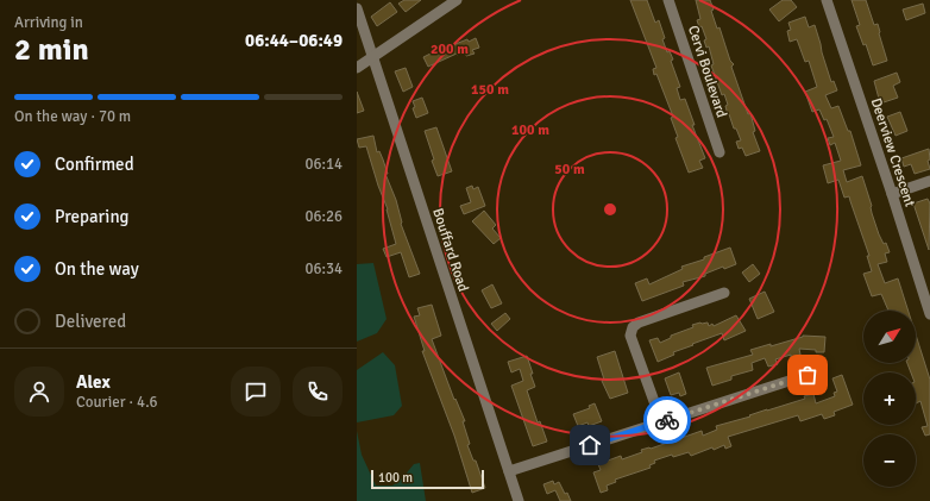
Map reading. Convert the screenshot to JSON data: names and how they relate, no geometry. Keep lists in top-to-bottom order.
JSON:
{
  "streets": {
    "street": ["Cervi Boulevard", "Deerview Crescent", "Bouffard Road"]
  },
  "scale_bar": "100 m",
  "north": "top right",
  "page": {
    "heading": ["2 min", "Arriving in", "06:44–06:49"],
    "panel": ["Alex", "Courier · 4.6"],
    "bar": "On the way · 70 m",
    "list": [
      ["Confirmed", "06:14"],
      ["Preparing", "06:26"],
      ["On the way", "06:34"],
      "Delivered"
    ],
    "map_buttons": ["+", "−"],
    "scale": "100 m"
  },
  "rings": [
    "200 m",
    "150 m",
    "100 m",
    "50 m"
  ]
}
